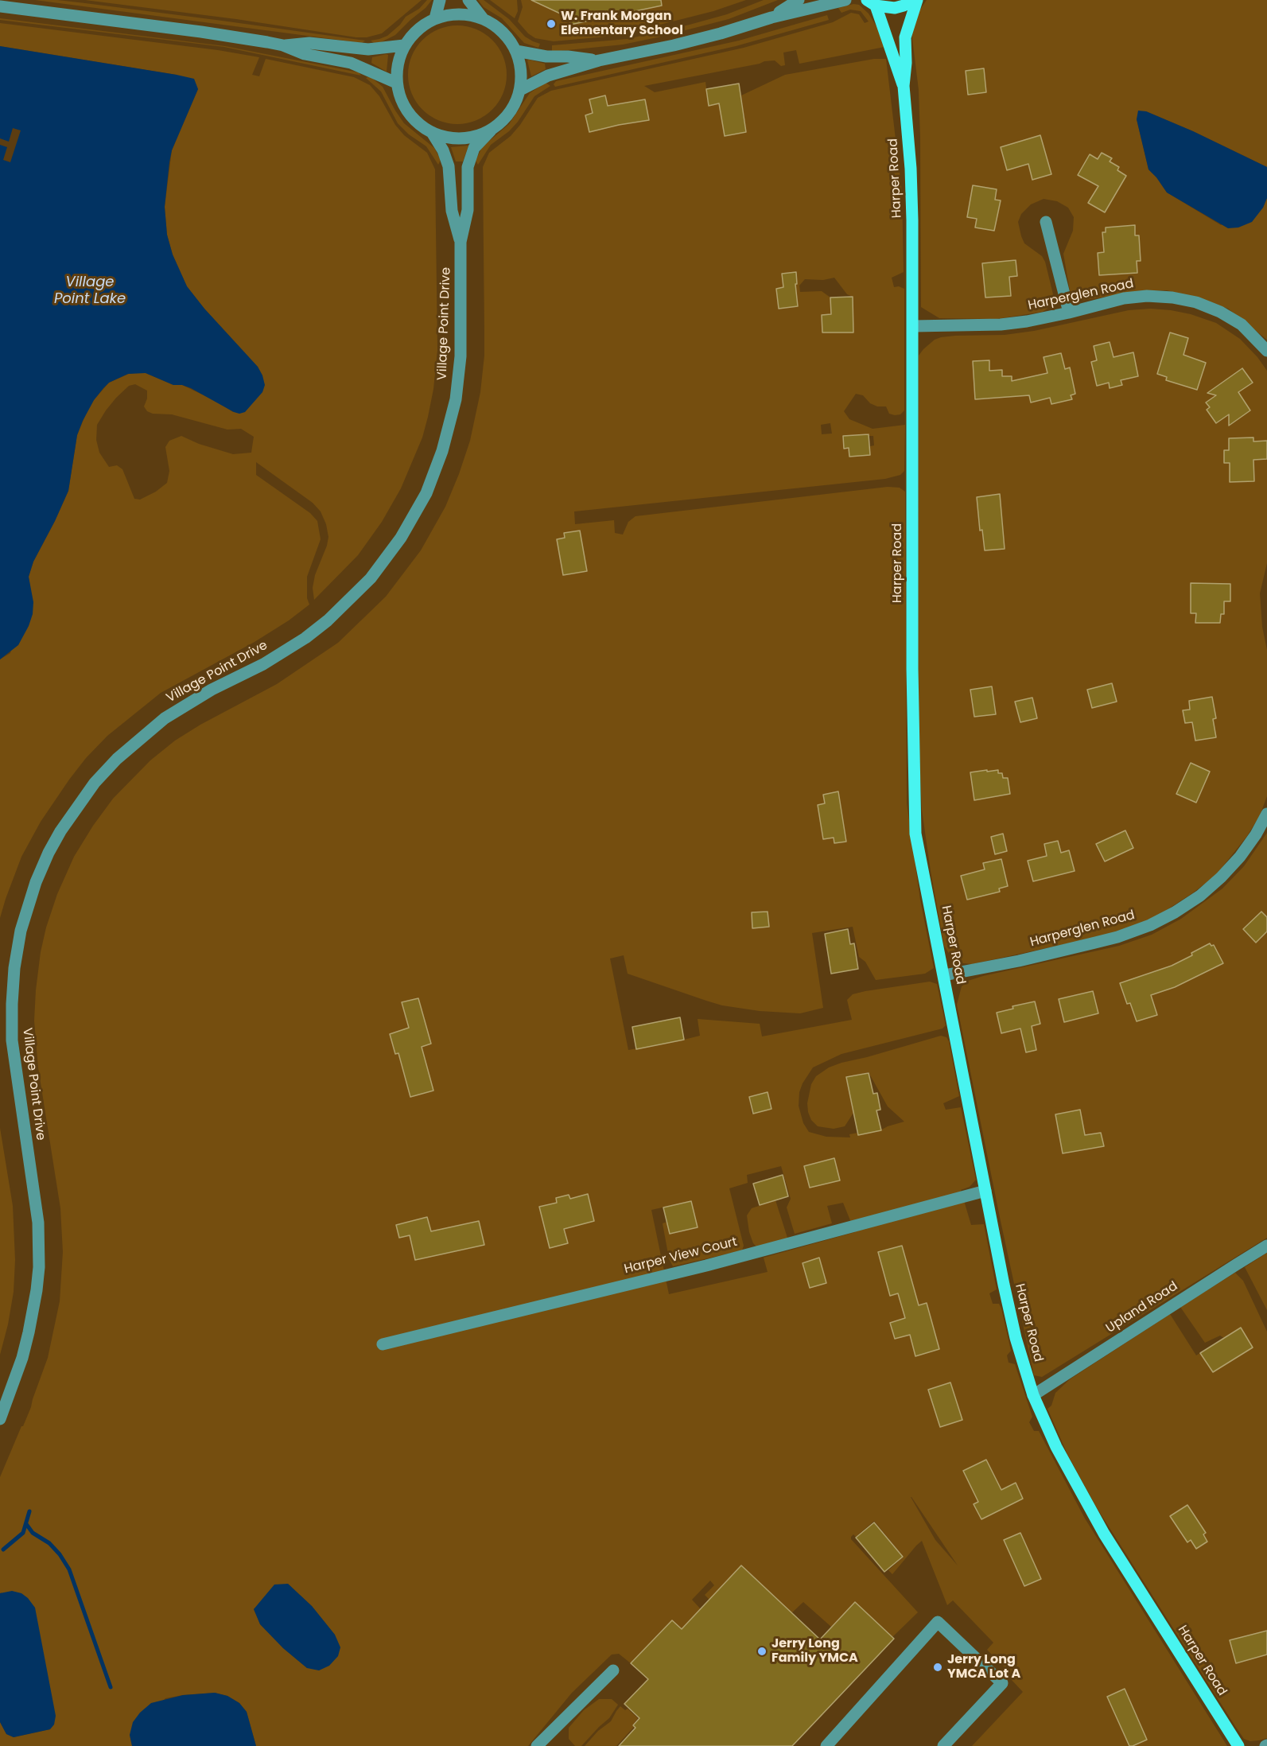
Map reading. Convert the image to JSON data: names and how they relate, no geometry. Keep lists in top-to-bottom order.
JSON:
{
  "streets": {
    "main road": ["Harper Road"],
    "street": [
      "Harperglen Road",
      "Village Point Drive",
      "Harper View Court",
      "Upland Road"
    ]
  },
  "crossings": [
    ["Harper Road", "Harperglen Road"],
    ["Harper Road", "Harper View Court"],
    ["Harper Road", "Upland Road"]
  ],
  "water": ["Village Point Lake"],
  "places": ["W. Frank Morgan Elementary School", "Jerry Long Family YMCA", "Jerry Long YMCA Lot A"]
}
